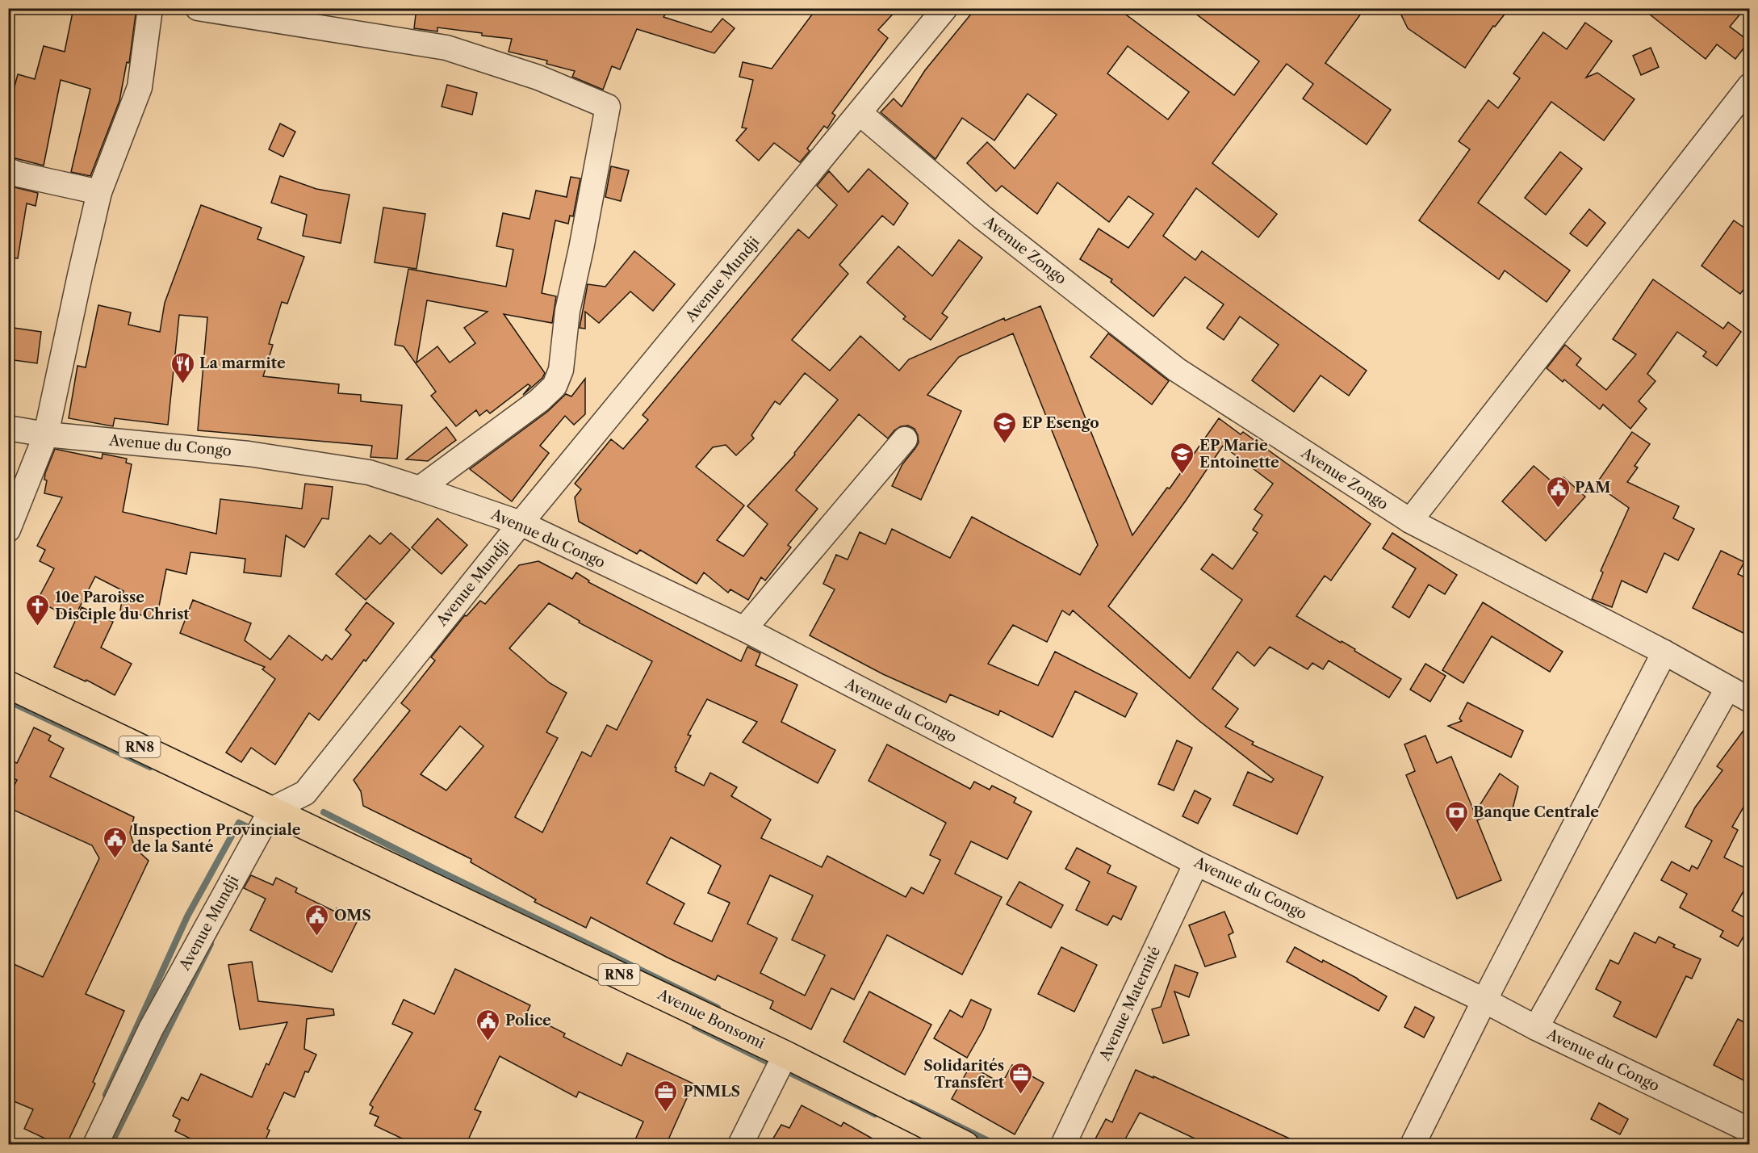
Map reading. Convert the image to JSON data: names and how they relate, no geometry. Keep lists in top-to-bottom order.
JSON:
{
  "streets": {
    "main road": ["RN8", "Avenue Bonsomi"],
    "street": [
      "Avenue Zongo",
      "Avenue Mundji",
      "Avenue du Congo",
      "Avenue Maternité"
    ]
  },
  "crossings": [
    ["Avenue Zongo", "Avenue Mundji"],
    ["Avenue Mundji", "Avenue du Congo"],
    ["Avenue Mundji", "RN8"],
    ["Avenue Mundji", "Avenue Bonsomi"],
    ["Avenue du Congo", "Avenue Maternité"],
    ["RN8", "Avenue Bonsomi"]
  ],
  "places": {
    "restaurant": ["La marmite"],
    "school or university": ["EP Esengo", "EP Marie Entoinette"],
    "public building": [
      "PAM",
      "Inspection Provinciale de la Santé",
      "OMS",
      "Police"
    ],
    "church": ["10e Paroisse Disciple du Christ"],
    "bank": ["Banque Centrale"],
    "office": ["Solidarités Transfert", "PNMLS"]
  }
}
